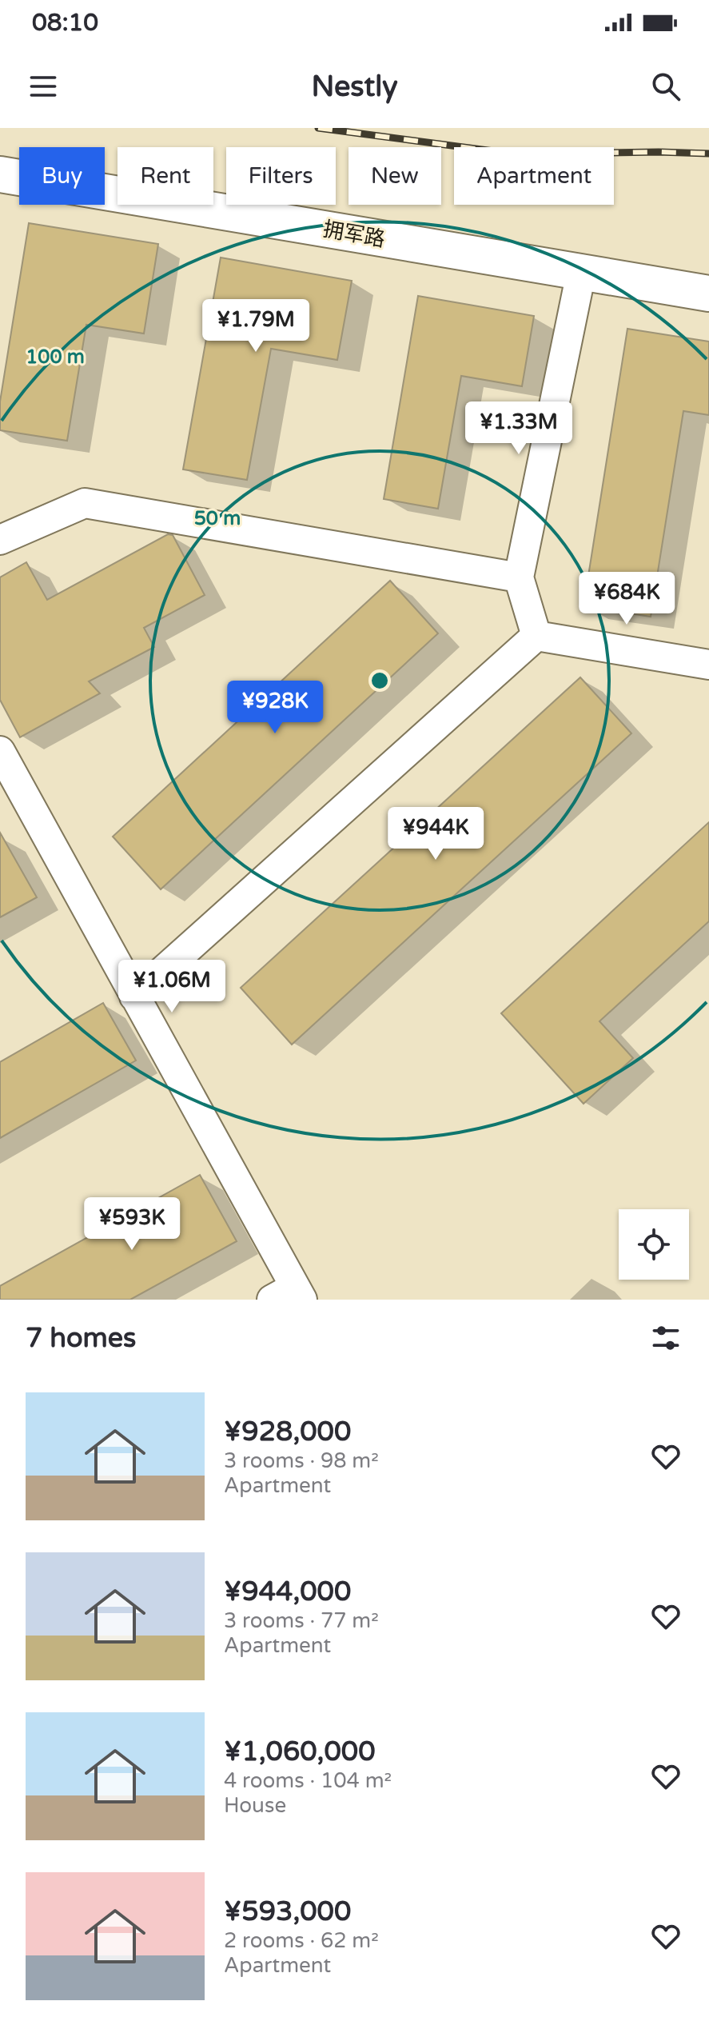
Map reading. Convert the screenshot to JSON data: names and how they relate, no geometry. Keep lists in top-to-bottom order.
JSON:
{
  "streets": {
    "main road": ["拥军路"]
  },
  "page": {
    "status": "08:10",
    "header": "Nestly",
    "chip": [
      "Buy",
      "Rent",
      "Filters",
      "New",
      "Apartment"
    ],
    "price": [
      "¥1.79M",
      "¥1.33M",
      "¥684K",
      "¥928K",
      "¥944K",
      "¥1.06M",
      "¥593K"
    ],
    "heading": "7 homes",
    "list": [
      {
        "name": "¥928,000",
        "note": "3 rooms · 98 m² · Apartment"
      },
      {
        "name": "¥944,000",
        "note": "3 rooms · 77 m² · Apartment"
      },
      {
        "name": "¥1,060,000",
        "note": "4 rooms · 104 m² · House"
      },
      {
        "name": "¥593,000",
        "note": "2 rooms · 62 m² · Apartment"
      }
    ]
  },
  "rings": ["100 m", "50 m"]
}
